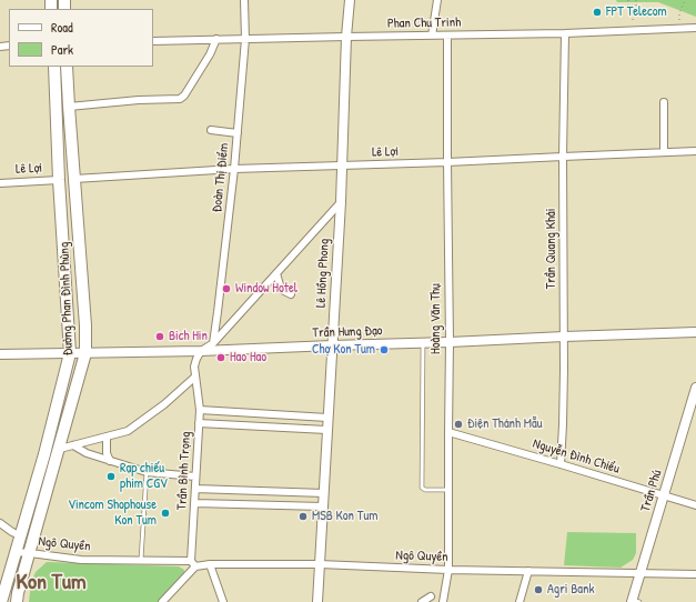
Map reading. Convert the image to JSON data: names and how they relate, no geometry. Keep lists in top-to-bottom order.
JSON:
{
  "streets": {
    "main road": ["Đường Phan Đình Phùng"],
    "street": [
      "Phan Chu Trinh",
      "Lê Lợi",
      "Đoàn Thị Điểm",
      "Trần Quang Khải",
      "Lê Hồng Phong",
      "Hoàng Văn Thụ",
      "Trần Hưng Đạo",
      "Nguyễn Đình Chiểu",
      "Trần Bình Trọng",
      "Trần Phú",
      "Ngô Quyền"
    ]
  },
  "crossings": [
    ["Phan Chu Trinh", "Đoàn Thị Điểm"],
    ["Phan Chu Trinh", "Trần Quang Khải"],
    ["Phan Chu Trinh", "Lê Hồng Phong"],
    ["Phan Chu Trinh", "Hoàng Văn Thụ"],
    ["Lê Lợi", "Đoàn Thị Điểm"],
    ["Lê Lợi", "Trần Quang Khải"],
    ["Lê Lợi", "Lê Hồng Phong"],
    ["Lê Lợi", "Đường Phan Đình Phùng"],
    ["Lê Lợi", "Hoàng Văn Thụ"],
    ["Trần Quang Khải", "Trần Hưng Đạo"],
    ["Trần Quang Khải", "Nguyễn Đình Chiểu"],
    ["Lê Hồng Phong", "Trần Hưng Đạo"],
    ["Lê Hồng Phong", "Ngô Quyền"],
    ["Đường Phan Đình Phùng", "Trần Hưng Đạo"],
    ["Đường Phan Đình Phùng", "Ngô Quyền"],
    ["Hoàng Văn Thụ", "Trần Hưng Đạo"],
    ["Hoàng Văn Thụ", "Nguyễn Đình Chiểu"],
    ["Hoàng Văn Thụ", "Ngô Quyền"],
    ["Trần Hưng Đạo", "Trần Bình Trọng"],
    ["Nguyễn Đình Chiểu", "Trần Phú"],
    ["Trần Bình Trọng", "Ngô Quyền"],
    ["Trần Phú", "Ngô Quyền"]
  ],
  "districts": ["Kon Tum"],
  "places": [
    "FPT Telecom",
    "Window Hotel",
    "Bich Hin",
    "Chợ Kon Tum",
    "Hao Hao",
    "Điện Thánh Mẫu",
    "Rạp chiếu phim CGV",
    "Vincom Shophouse Kon Tum",
    "MSB Kon Tum",
    "Agri Bank"
  ],
  "legend": ["Road", "Park"]
}
